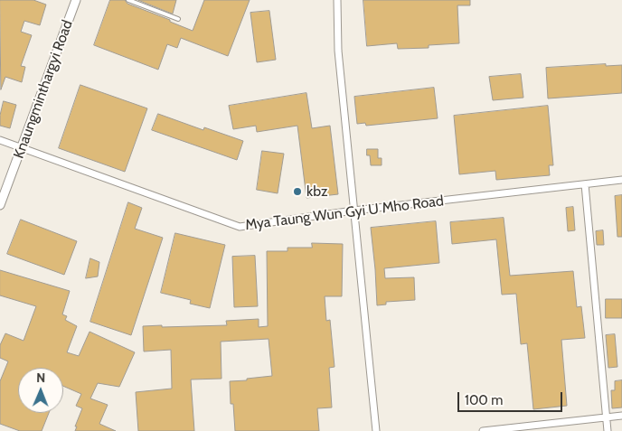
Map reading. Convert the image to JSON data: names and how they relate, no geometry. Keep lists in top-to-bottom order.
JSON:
{
  "streets": {
    "street": ["Knaungminthargyi Road", "Mya Taung Wun Gyi U Mho Road"]
  },
  "crossings": [
    ["Knaungminthargyi Road", "Mya Taung Wun Gyi U Mho Road"]
  ],
  "places": ["kbz"],
  "scale_bar": "100 m",
  "north": "top"
}
